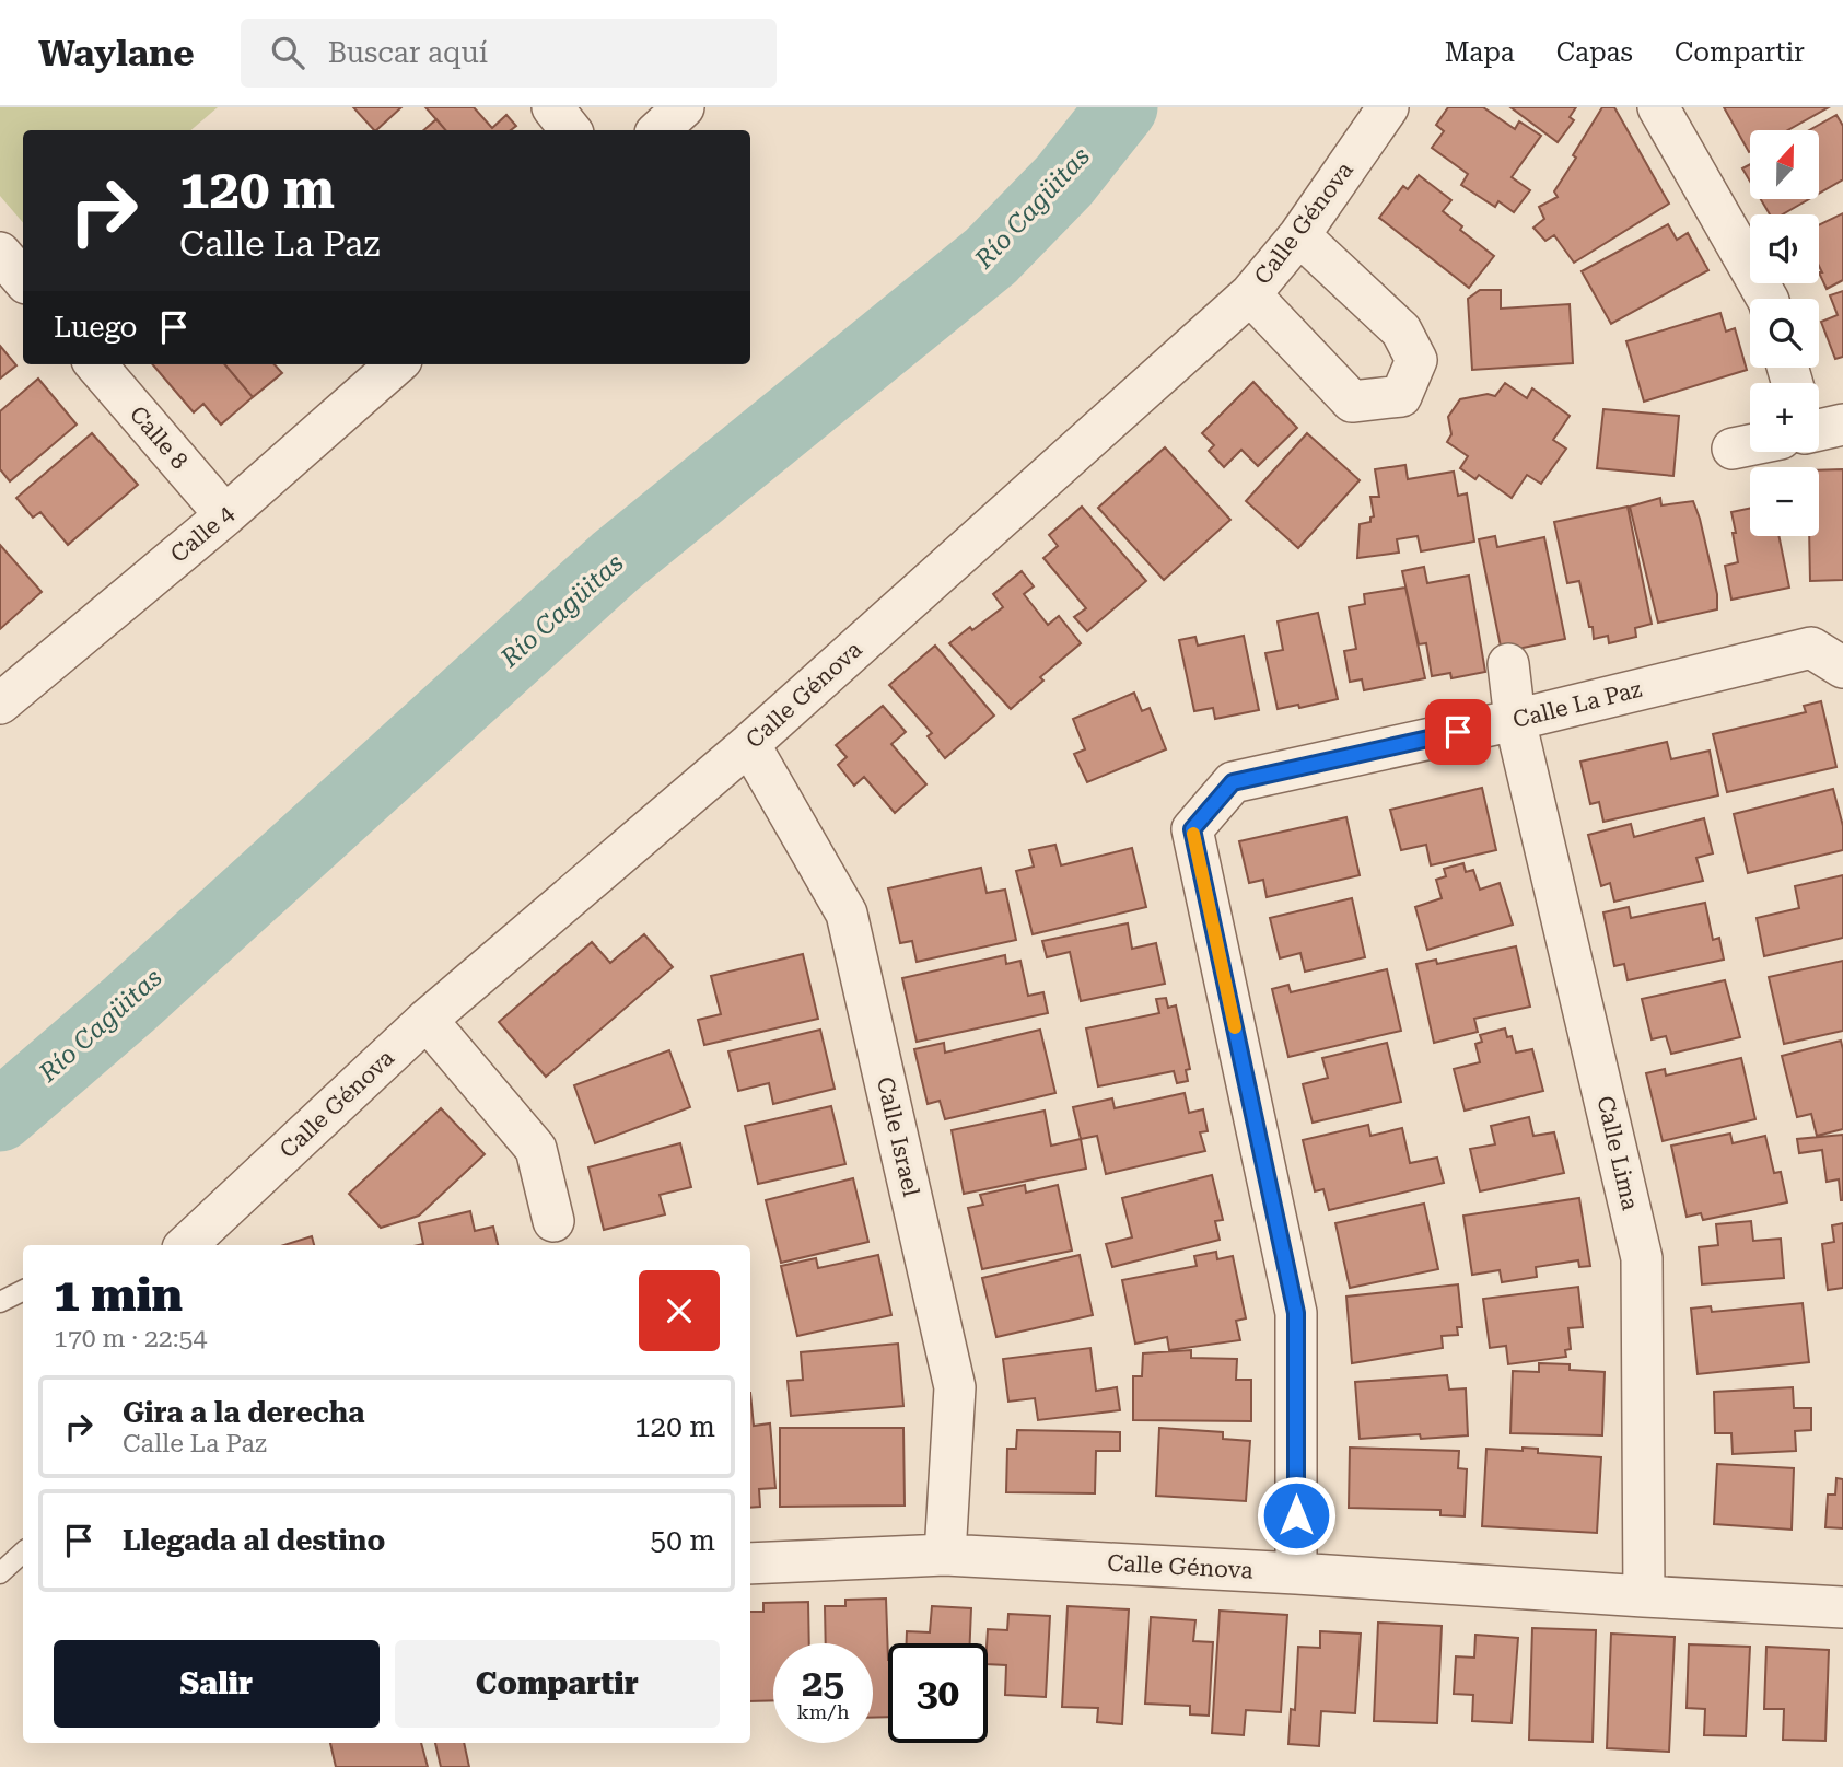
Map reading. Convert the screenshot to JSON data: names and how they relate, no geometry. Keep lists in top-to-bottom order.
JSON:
{
  "streets": {
    "street": [
      "Calle Génova",
      "Calle 8",
      "Calle 4",
      "Calle La Paz",
      "Calle Israel",
      "Calle Lima"
    ]
  },
  "crossings": [
    ["Calle Génova", "Calle La Paz"],
    ["Calle Génova", "Calle Israel"],
    ["Calle Génova", "Calle Lima"],
    ["Calle 8", "Calle 4"],
    ["Calle La Paz", "Calle Lima"]
  ],
  "water": ["Río Cagüitas"],
  "north": "top",
  "page": {
    "header": "Waylane",
    "search": "Buscar aquí",
    "nav": ["Mapa", "Capas", "Compartir"],
    "map_buttons": ["+", "−"],
    "turn": ["120 m", "Calle La Paz"],
    "then": "Luego",
    "heading": ["1 min", "170 m · 22:54"],
    "list": [
      {
        "name": "Gira a la derecha",
        "note": "Calle La Paz",
        "value": "120 m"
      },
      {
        "name": "Llegada al destino",
        "value": "50 m"
      }
    ],
    "buttons": ["Salir", "Compartir"],
    "speed": "25 km/h",
    "limit": "30"
  }
}
